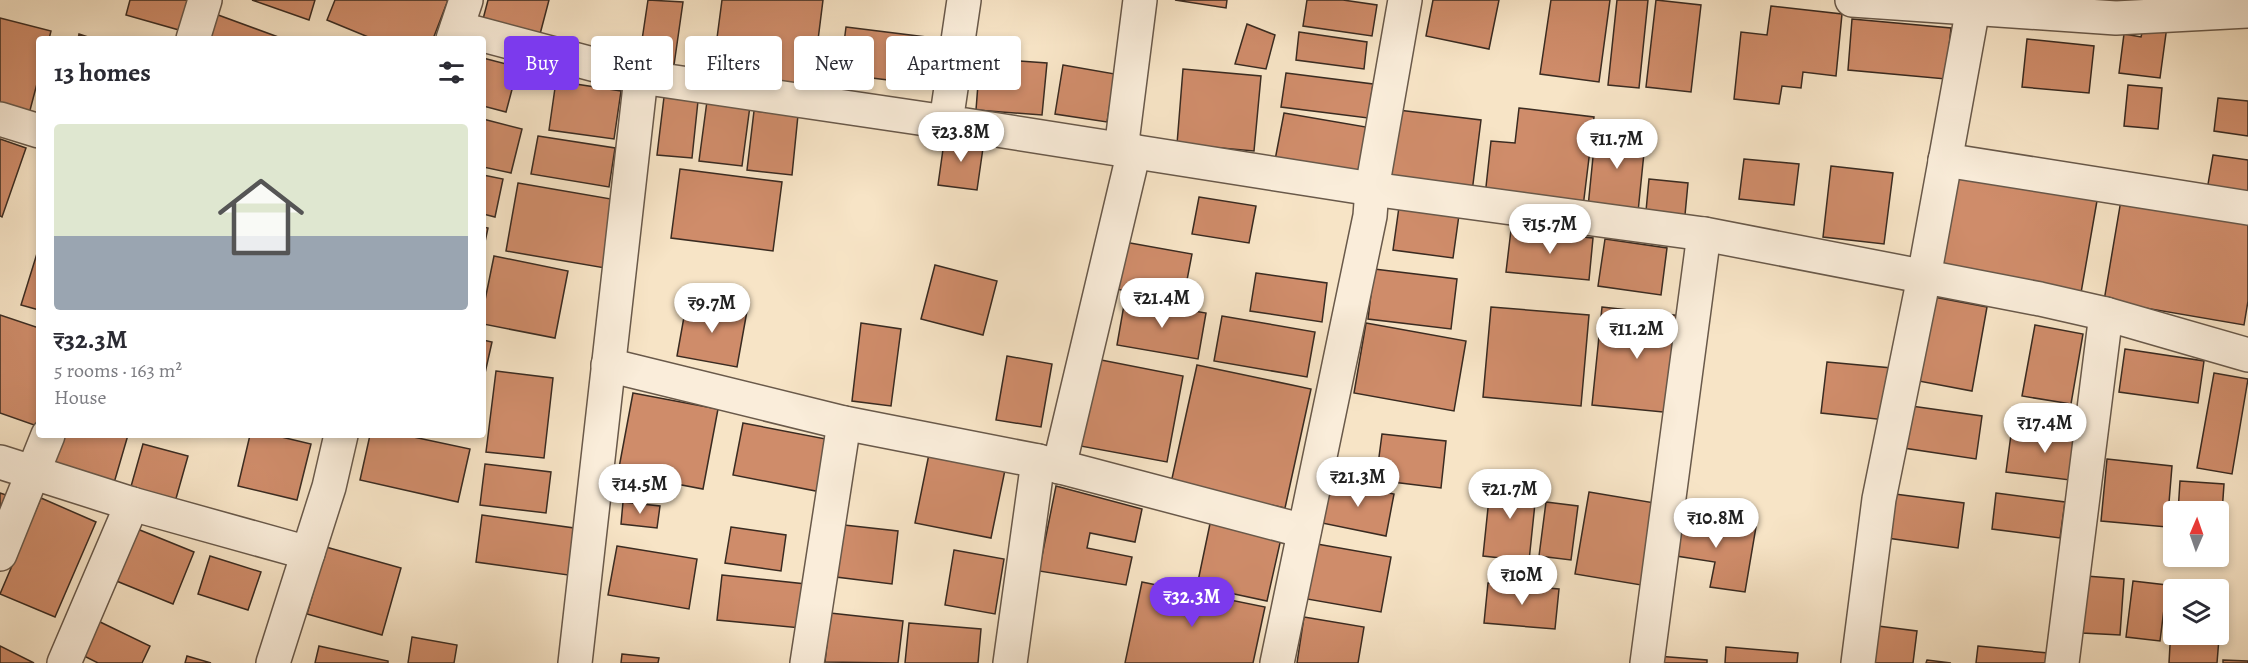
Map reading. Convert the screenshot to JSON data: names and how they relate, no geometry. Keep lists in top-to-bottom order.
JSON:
{
  "north": "top",
  "page": {
    "chip": [
      "Buy",
      "Rent",
      "Filters",
      "New",
      "Apartment"
    ],
    "heading": "13 homes",
    "list": [
      {
        "name": "₹32.3M",
        "note": "5 rooms · 163 m² · House"
      }
    ],
    "price": [
      "₹23.8M",
      "₹11.7M",
      "₹15.7M",
      "₹21.4M",
      "₹9.7M",
      "₹11.2M",
      "₹17.4M",
      "₹21.3M",
      "₹14.5M",
      "₹21.7M",
      "₹10.8M",
      "₹10M",
      "₹32.3M"
    ]
  }
}
